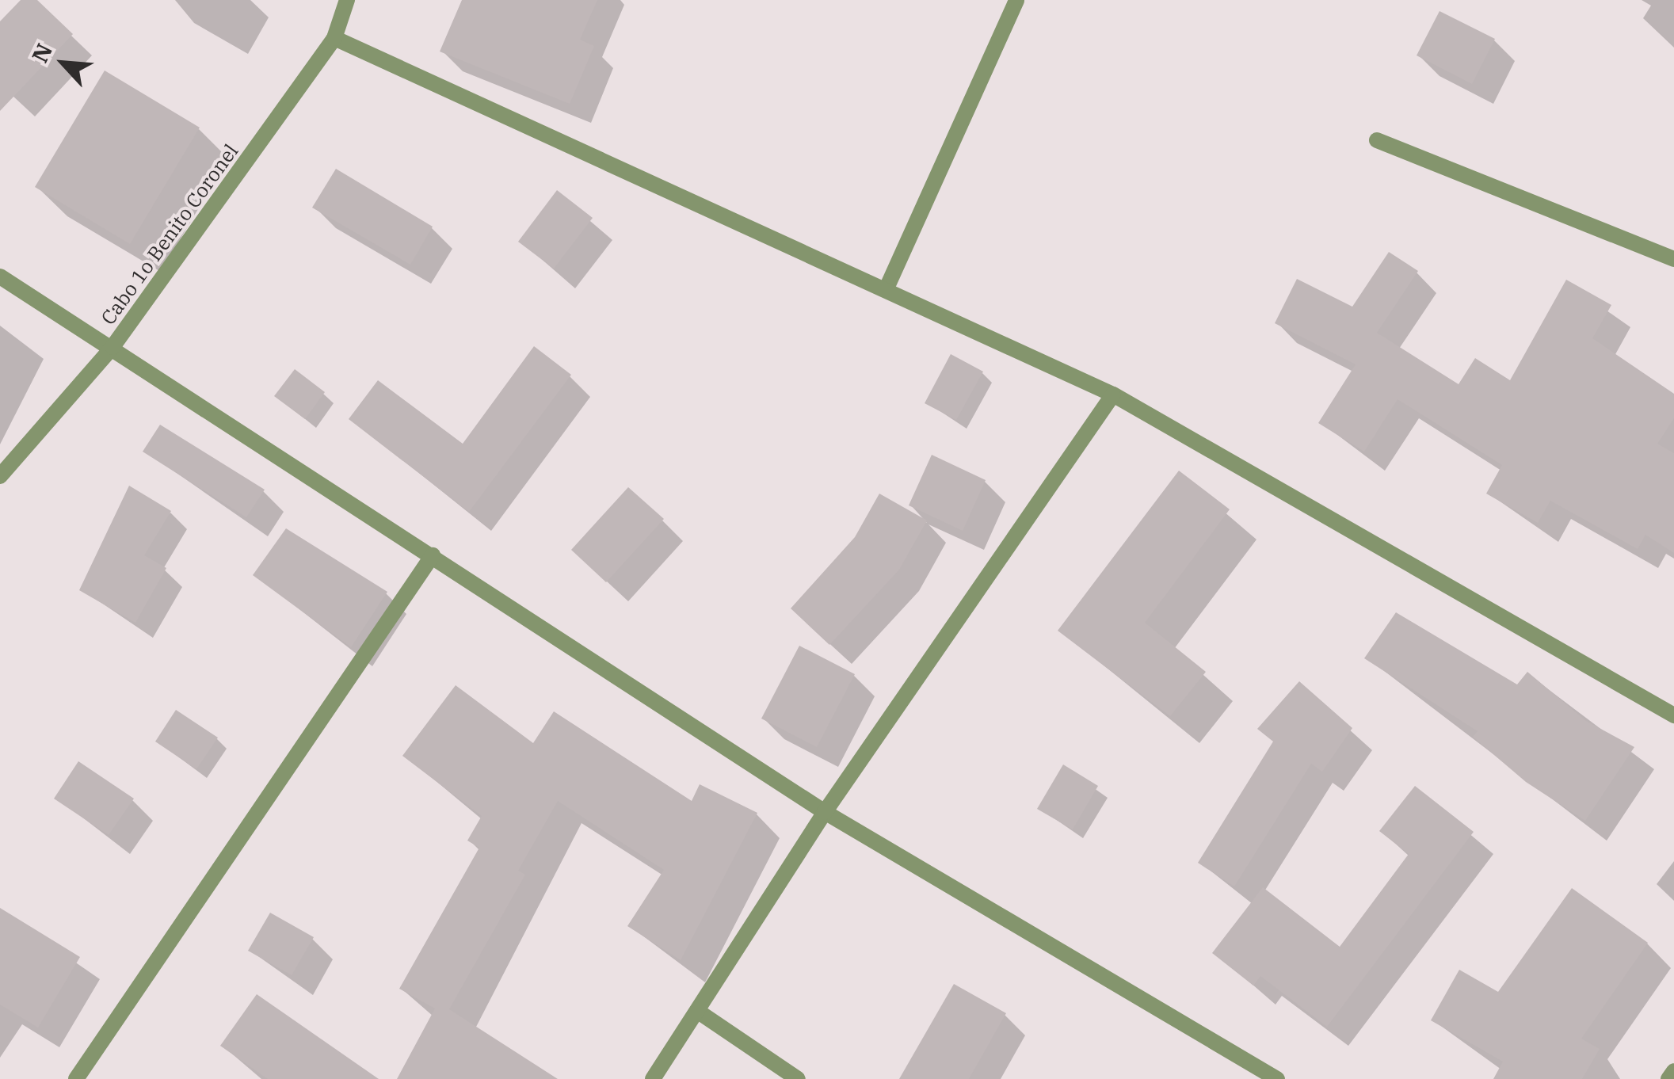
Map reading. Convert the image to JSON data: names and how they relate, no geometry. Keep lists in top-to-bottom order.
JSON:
{
  "streets": {
    "street": ["Cabo 1o Benito Coronel"]
  },
  "north": "top left"
}
